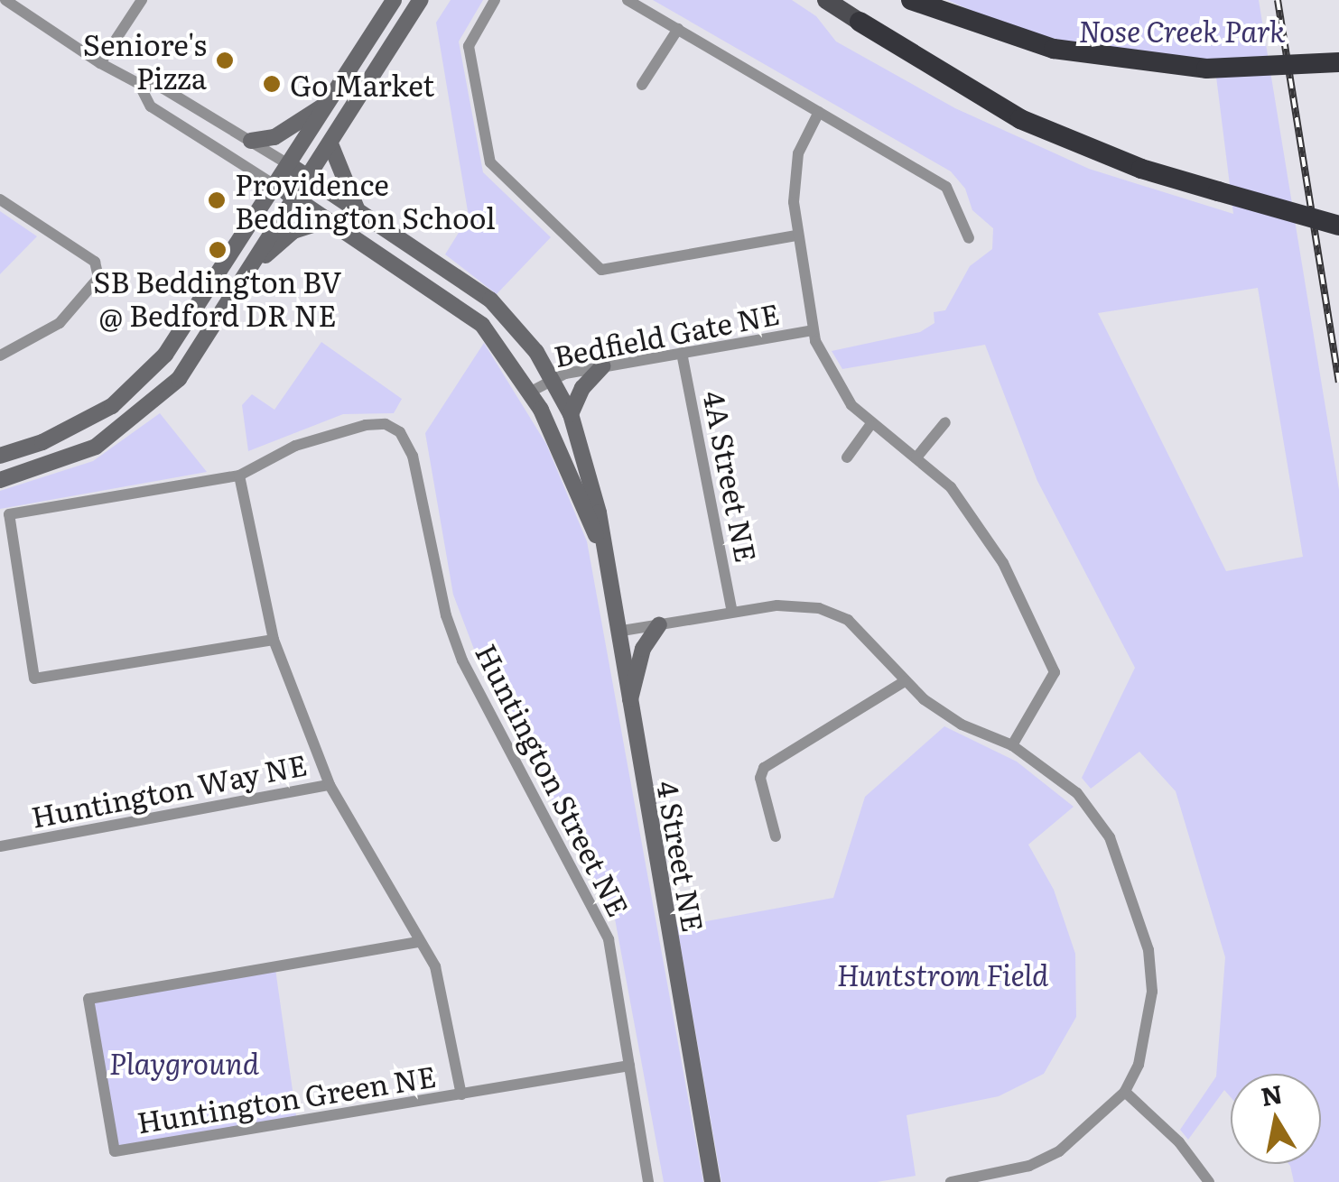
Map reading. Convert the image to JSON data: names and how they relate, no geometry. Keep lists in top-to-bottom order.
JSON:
{
  "streets": {
    "main road": ["4 Street NE"],
    "street": [
      "Bedfield Gate NE",
      "4A Street NE",
      "Huntington Street NE",
      "Huntington Way NE",
      "Huntington Green NE"
    ]
  },
  "crossings": [
    ["Bedfield Gate NE", "4A Street NE"],
    ["Bedfield Gate NE", "4 Street NE"],
    ["Huntington Street NE", "Huntington Green NE"],
    ["Huntington Way NE", "Huntington Green NE"]
  ],
  "parks": ["Nose Creek Park", "Huntstrom Field", "Playground"],
  "places": [
    "Seniore's Pizza",
    "Go Market",
    "Providence Beddington School",
    "SB Beddington BV @ Bedford DR NE"
  ],
  "north": "top"
}
